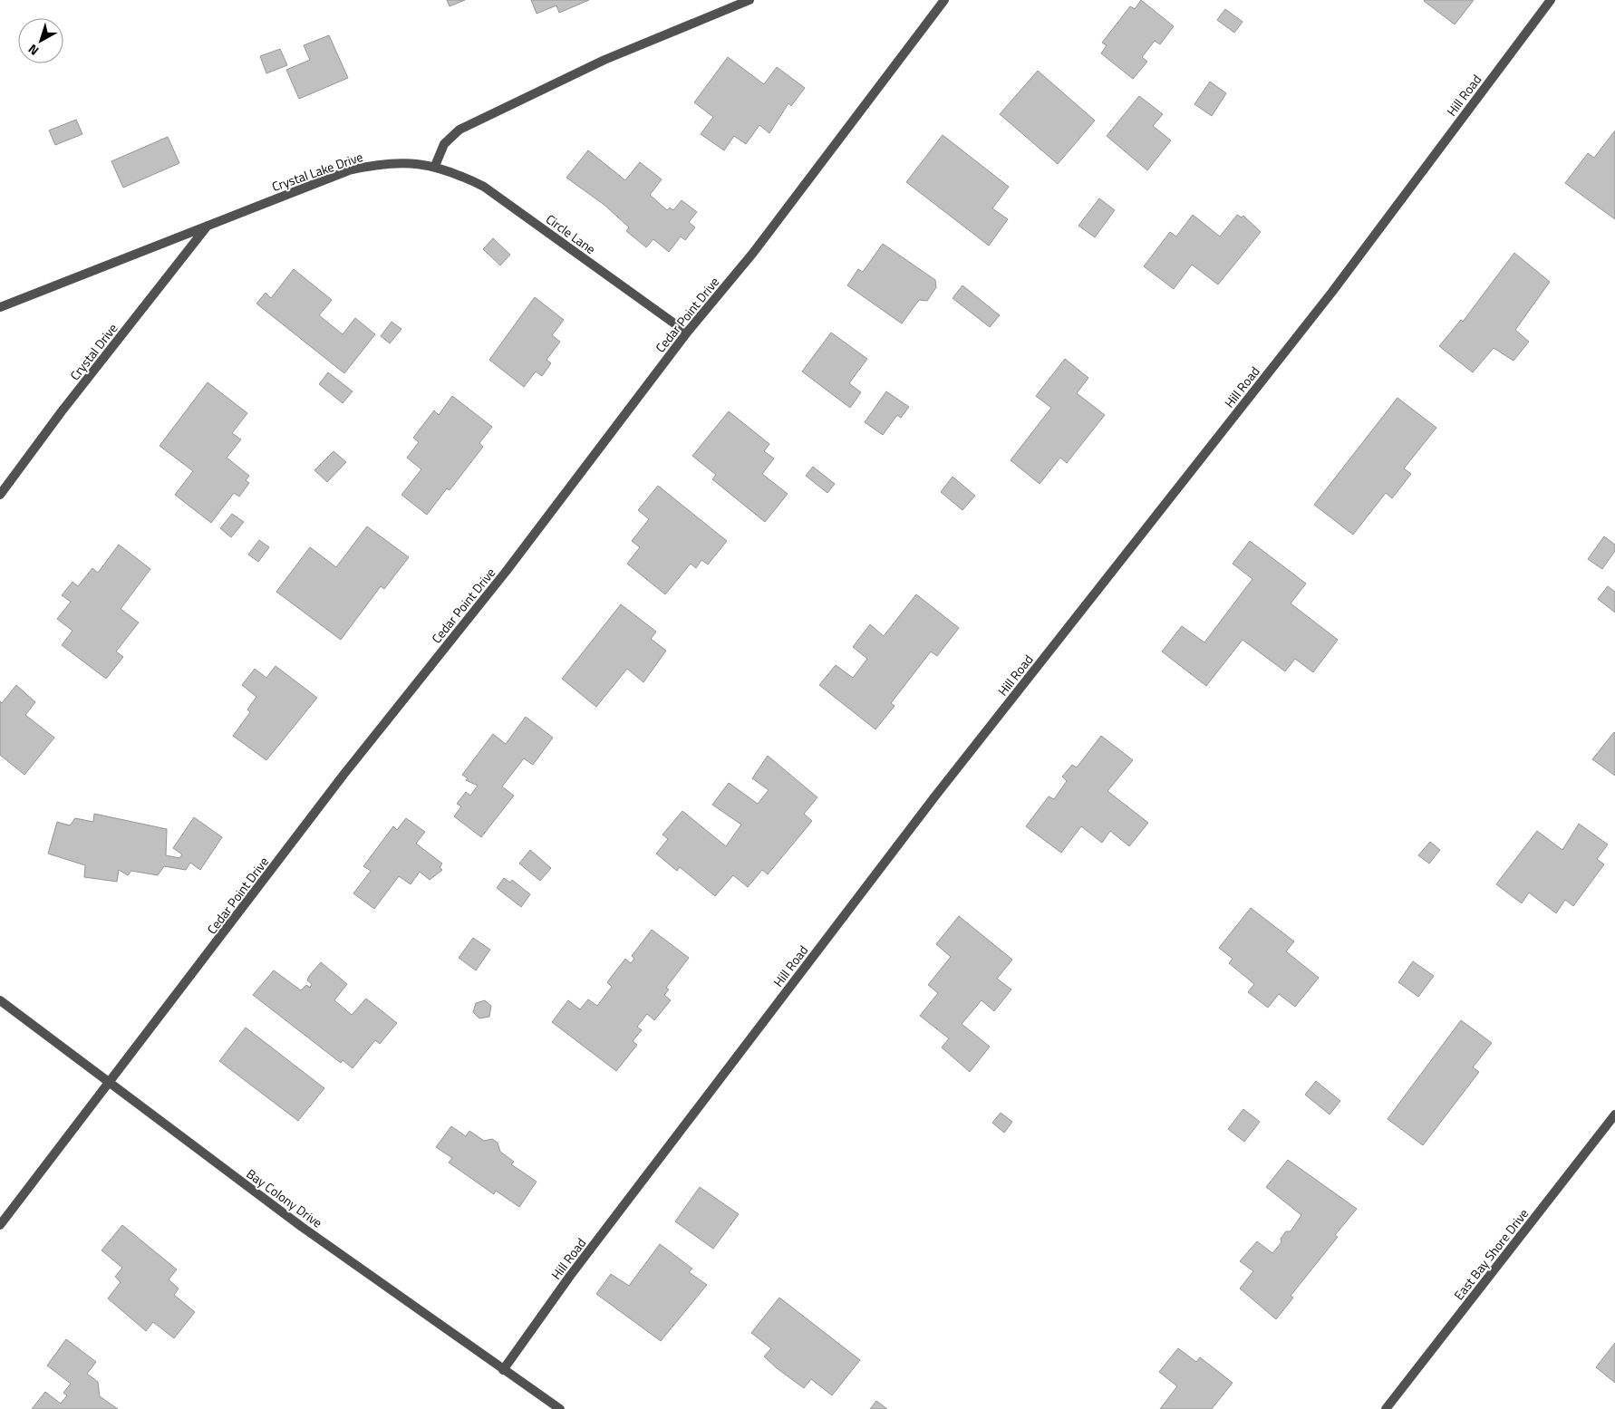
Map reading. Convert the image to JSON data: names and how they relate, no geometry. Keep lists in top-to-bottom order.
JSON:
{
  "streets": {
    "street": [
      "Hill Road",
      "Crystal Lake Drive",
      "Circle Lane",
      "Cedar Point Drive",
      "Crystal Drive",
      "Bay Colony Drive",
      "East Bay Shore Drive"
    ]
  },
  "crossings": [
    ["Hill Road", "Bay Colony Drive"],
    ["Crystal Lake Drive", "Circle Lane"],
    ["Crystal Lake Drive", "Crystal Drive"],
    ["Circle Lane", "Cedar Point Drive"],
    ["Cedar Point Drive", "Bay Colony Drive"]
  ],
  "north": "bottom left"
}
